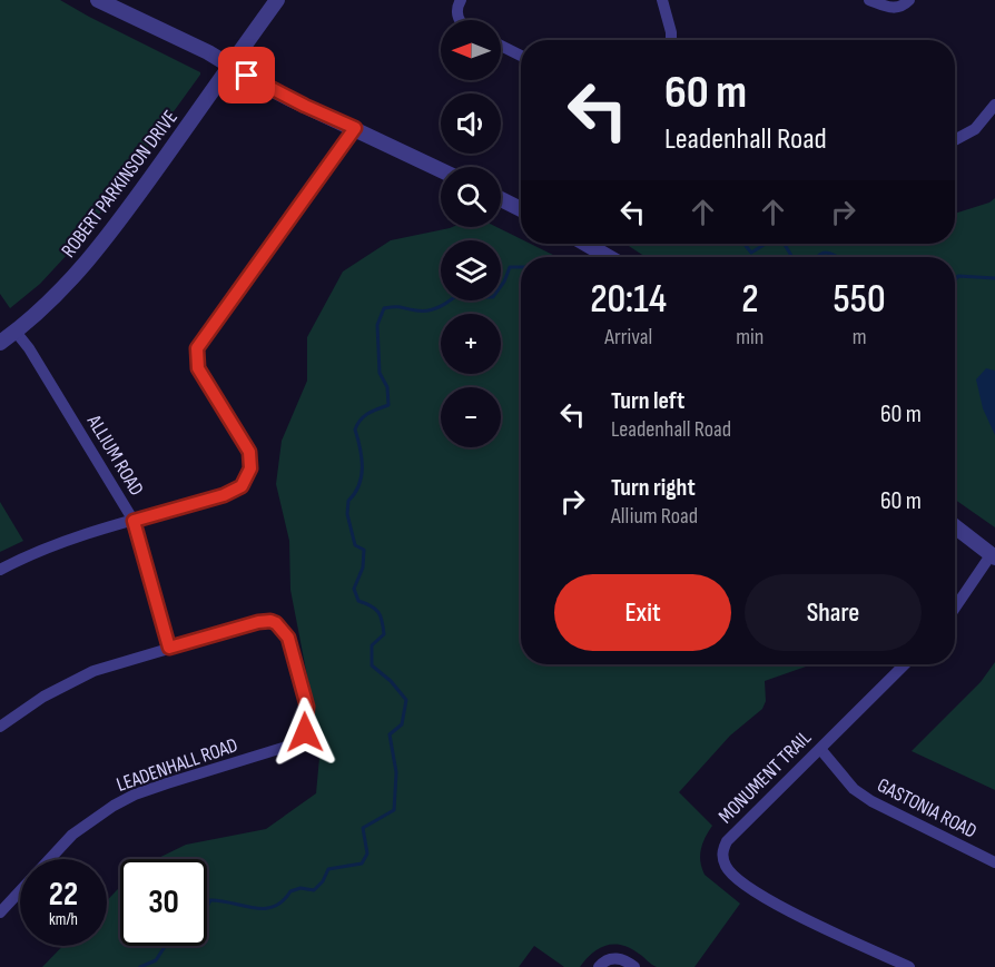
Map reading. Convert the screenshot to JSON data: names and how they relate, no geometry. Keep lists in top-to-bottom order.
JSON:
{
  "streets": {
    "street": [
      "ROBERT PARKINSON DRIVE",
      "ALLIUM ROAD",
      "LEADENHALL ROAD",
      "MONUMENT TRAIL",
      "GASTONIA ROAD"
    ]
  },
  "crossings": [
    ["ROBERT PARKINSON DRIVE", "ALLIUM ROAD"],
    ["ALLIUM ROAD", "LEADENHALL ROAD"],
    ["MONUMENT TRAIL", "GASTONIA ROAD"]
  ],
  "north": "left",
  "page": {
    "map_buttons": ["+", "−"],
    "turn": ["60 m", "Leadenhall Road"],
    "eta": [
      "20:14",
      "Arrival",
      "2",
      "min",
      "550",
      "m"
    ],
    "list": [
      {
        "name": "Turn left",
        "note": "Leadenhall Road",
        "value": "60 m"
      },
      {
        "name": "Turn right",
        "note": "Allium Road",
        "value": "60 m"
      }
    ],
    "buttons": ["Exit", "Share"],
    "speed": "22 km/h",
    "limit": "30"
  }
}
